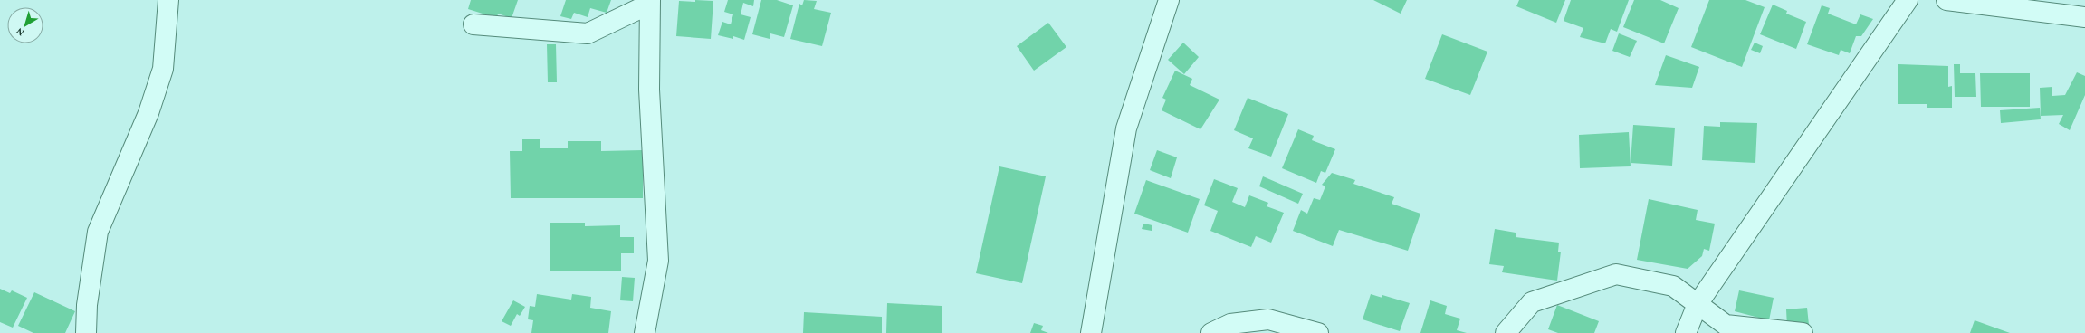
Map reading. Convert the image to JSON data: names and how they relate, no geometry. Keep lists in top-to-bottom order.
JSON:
{
  "north": "bottom left"
}
